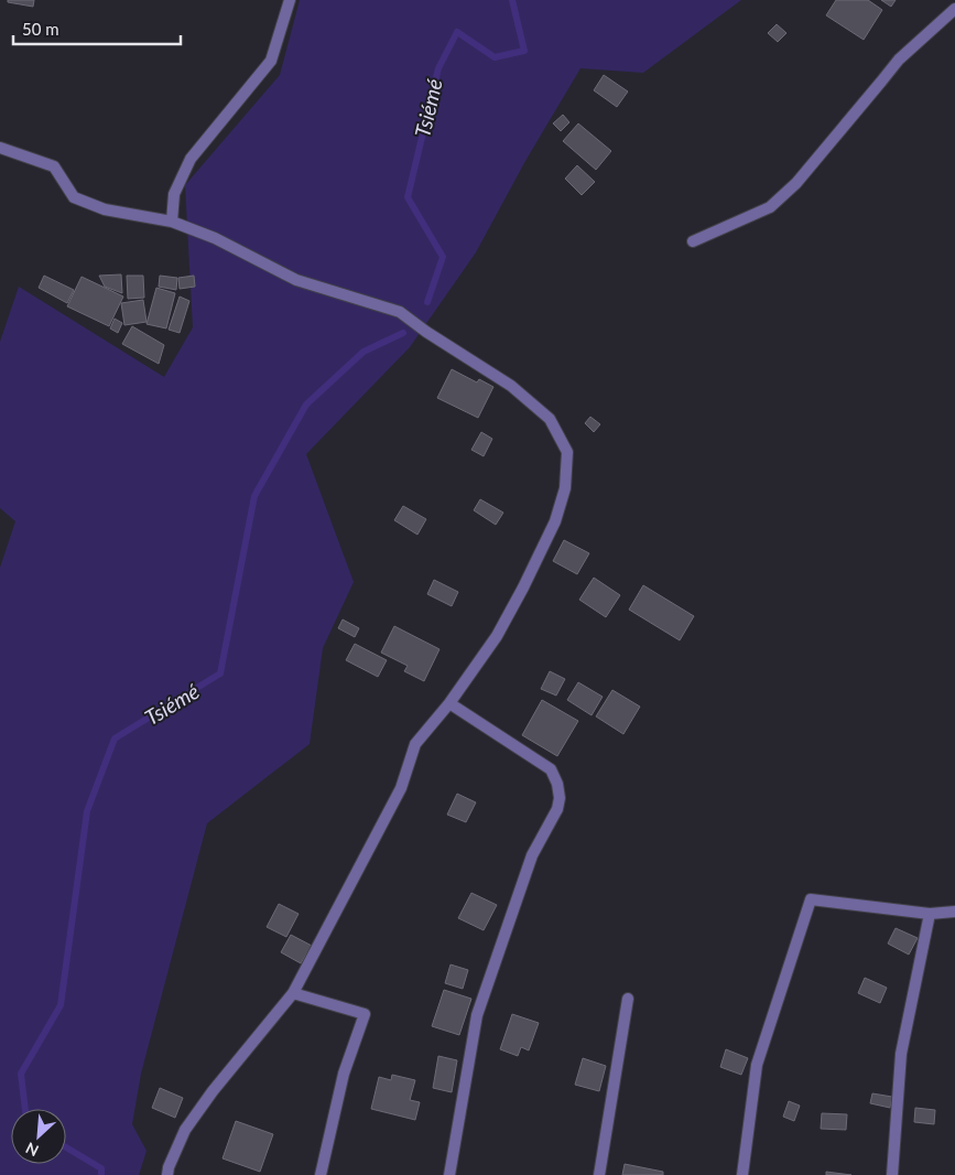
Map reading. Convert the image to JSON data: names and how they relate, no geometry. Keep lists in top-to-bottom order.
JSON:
{
  "water": ["Tsiémé"],
  "scale_bar": "50 m",
  "north": "bottom left"
}
